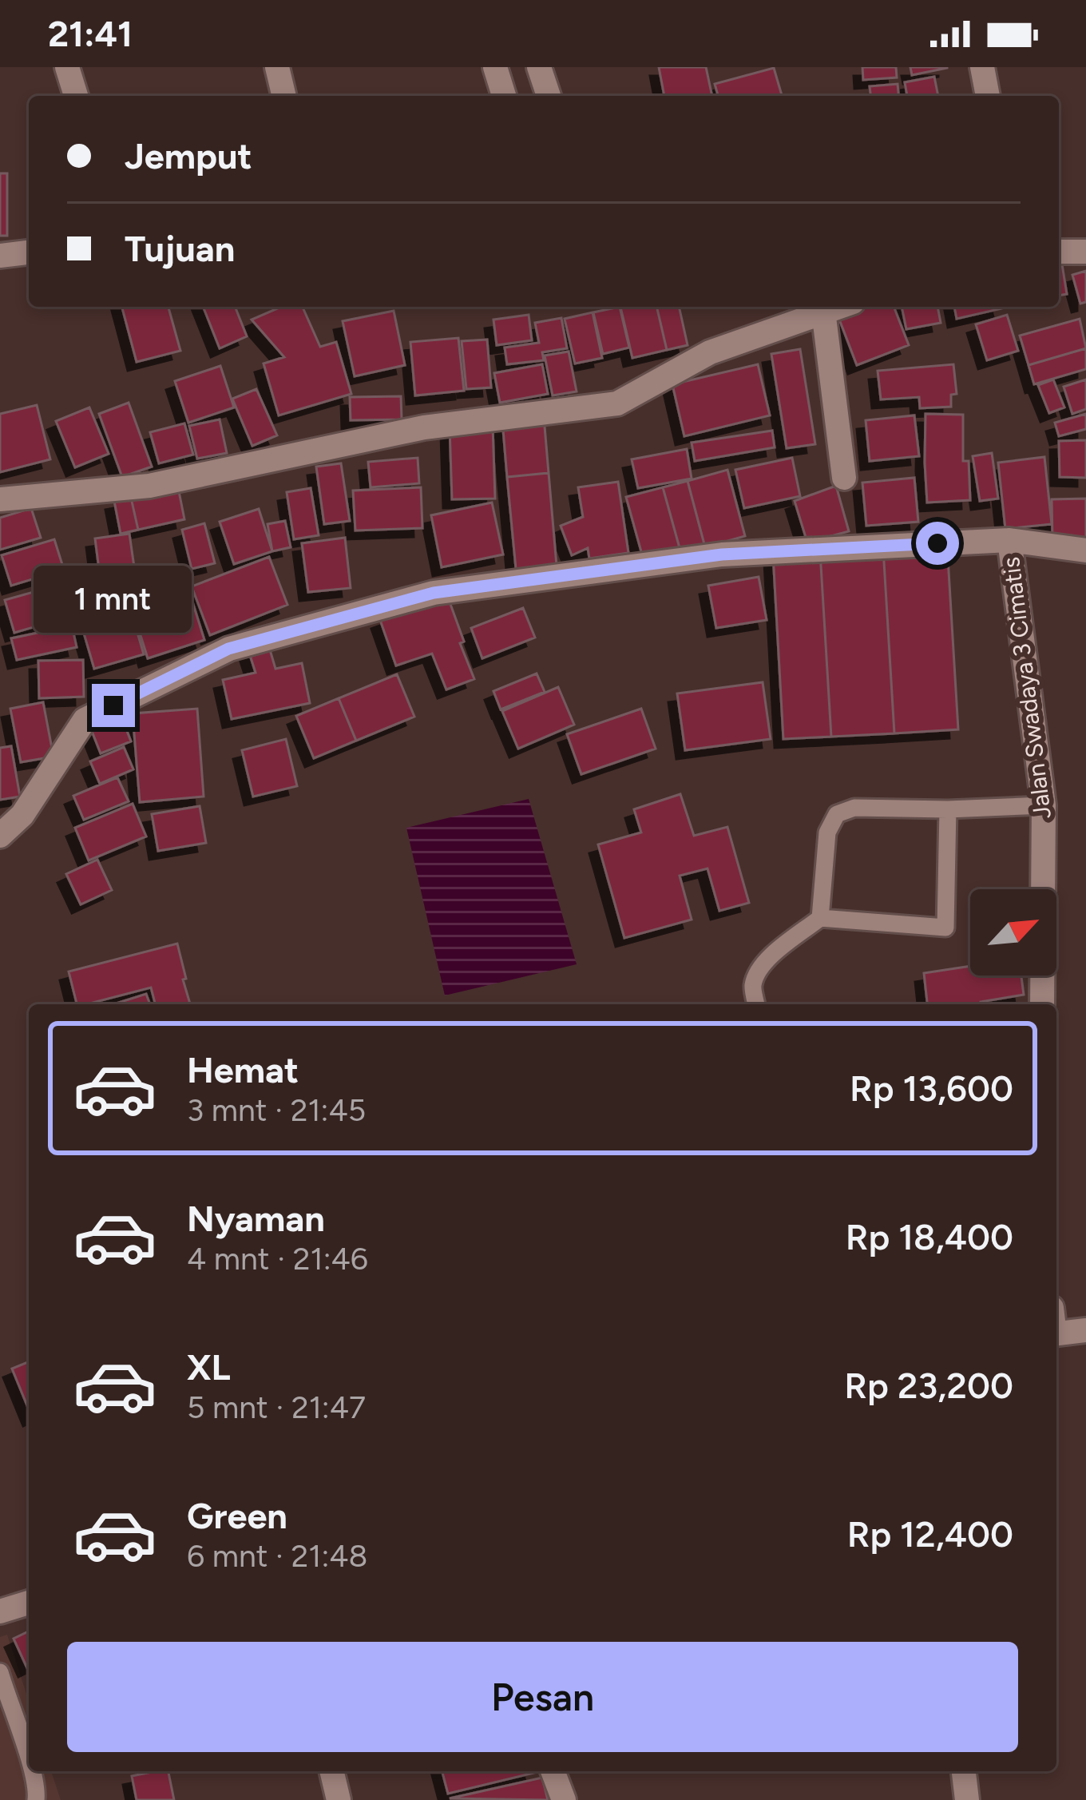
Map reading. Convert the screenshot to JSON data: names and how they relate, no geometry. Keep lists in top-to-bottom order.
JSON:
{
  "streets": {
    "street": ["Jalan Swadaya 3 Cimatis"]
  },
  "north": "top right",
  "page": {
    "status": "21:41",
    "banner": ["Jemput", "Tujuan"],
    "bubble": "1 mnt",
    "list": [
      {
        "name": "Hemat",
        "note": "3 mnt · 21:45",
        "value": "Rp 13,600"
      },
      {
        "name": "Nyaman",
        "note": "4 mnt · 21:46",
        "value": "Rp 18,400"
      },
      {
        "name": "XL",
        "note": "5 mnt · 21:47",
        "value": "Rp 23,200"
      },
      {
        "name": "Green",
        "note": "6 mnt · 21:48",
        "value": "Rp 12,400"
      }
    ],
    "buttons": "Pesan"
  }
}
